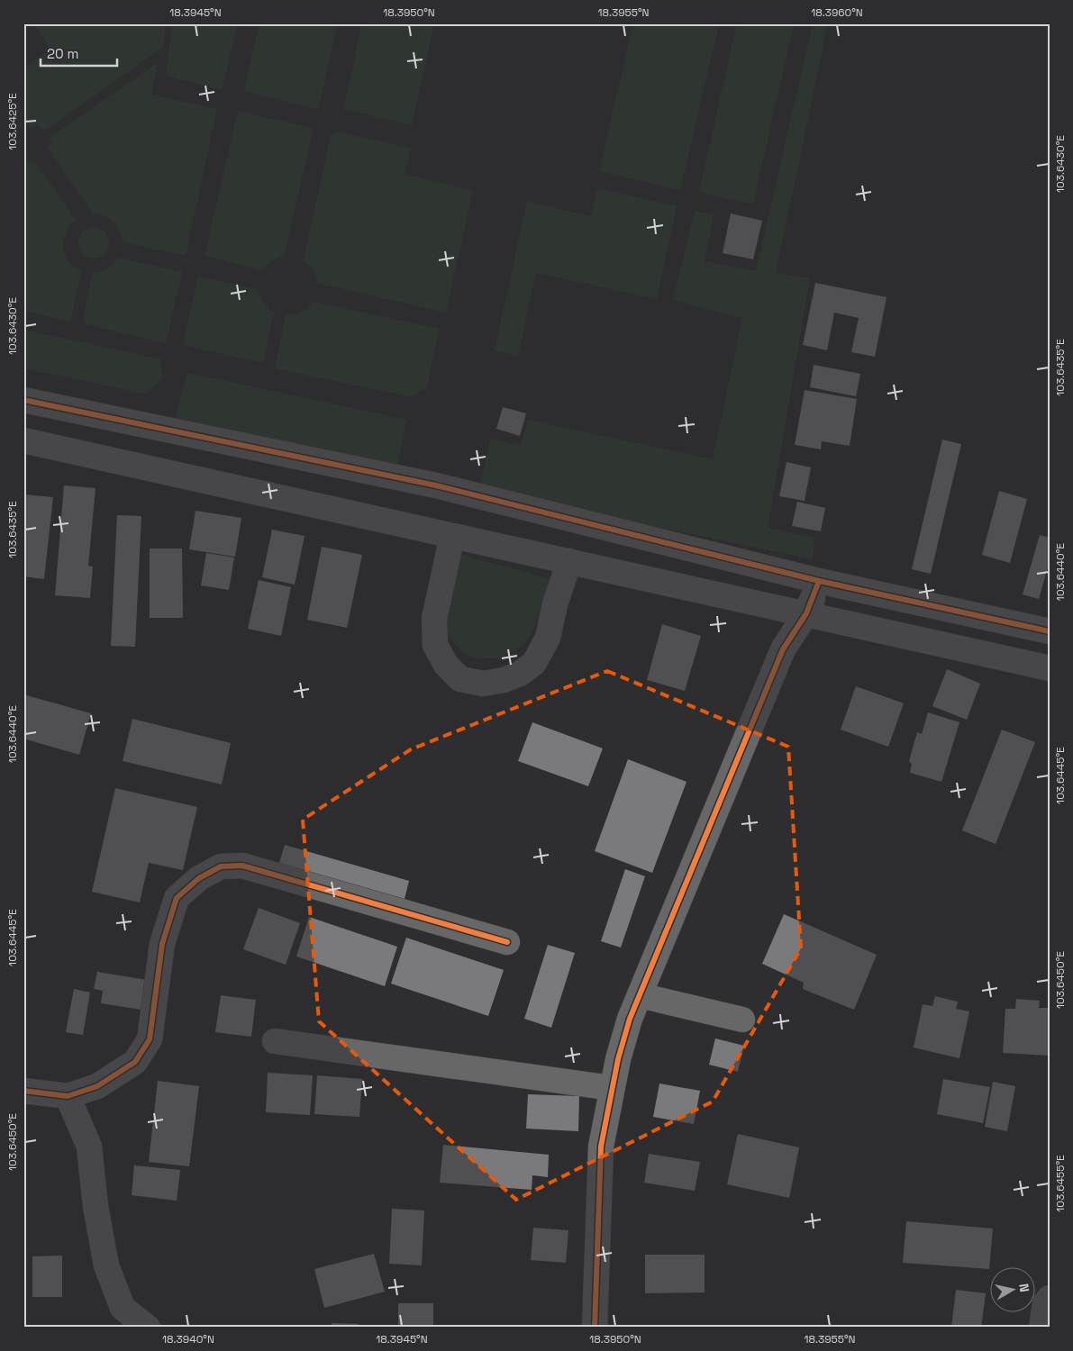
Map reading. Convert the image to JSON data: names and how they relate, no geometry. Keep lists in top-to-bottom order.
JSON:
{
  "scale_bar": "20 m",
  "north": "right",
  "coordinates": [
    "18.3945°N",
    "18.3950°N",
    "18.3955°N",
    "18.3960°N",
    "103.6425°E",
    "103.6430°E",
    "103.6435°E",
    "103.6440°E",
    "103.6445°E",
    "103.6450°E",
    "103.6455°E",
    "18.3940°N"
  ]
}
